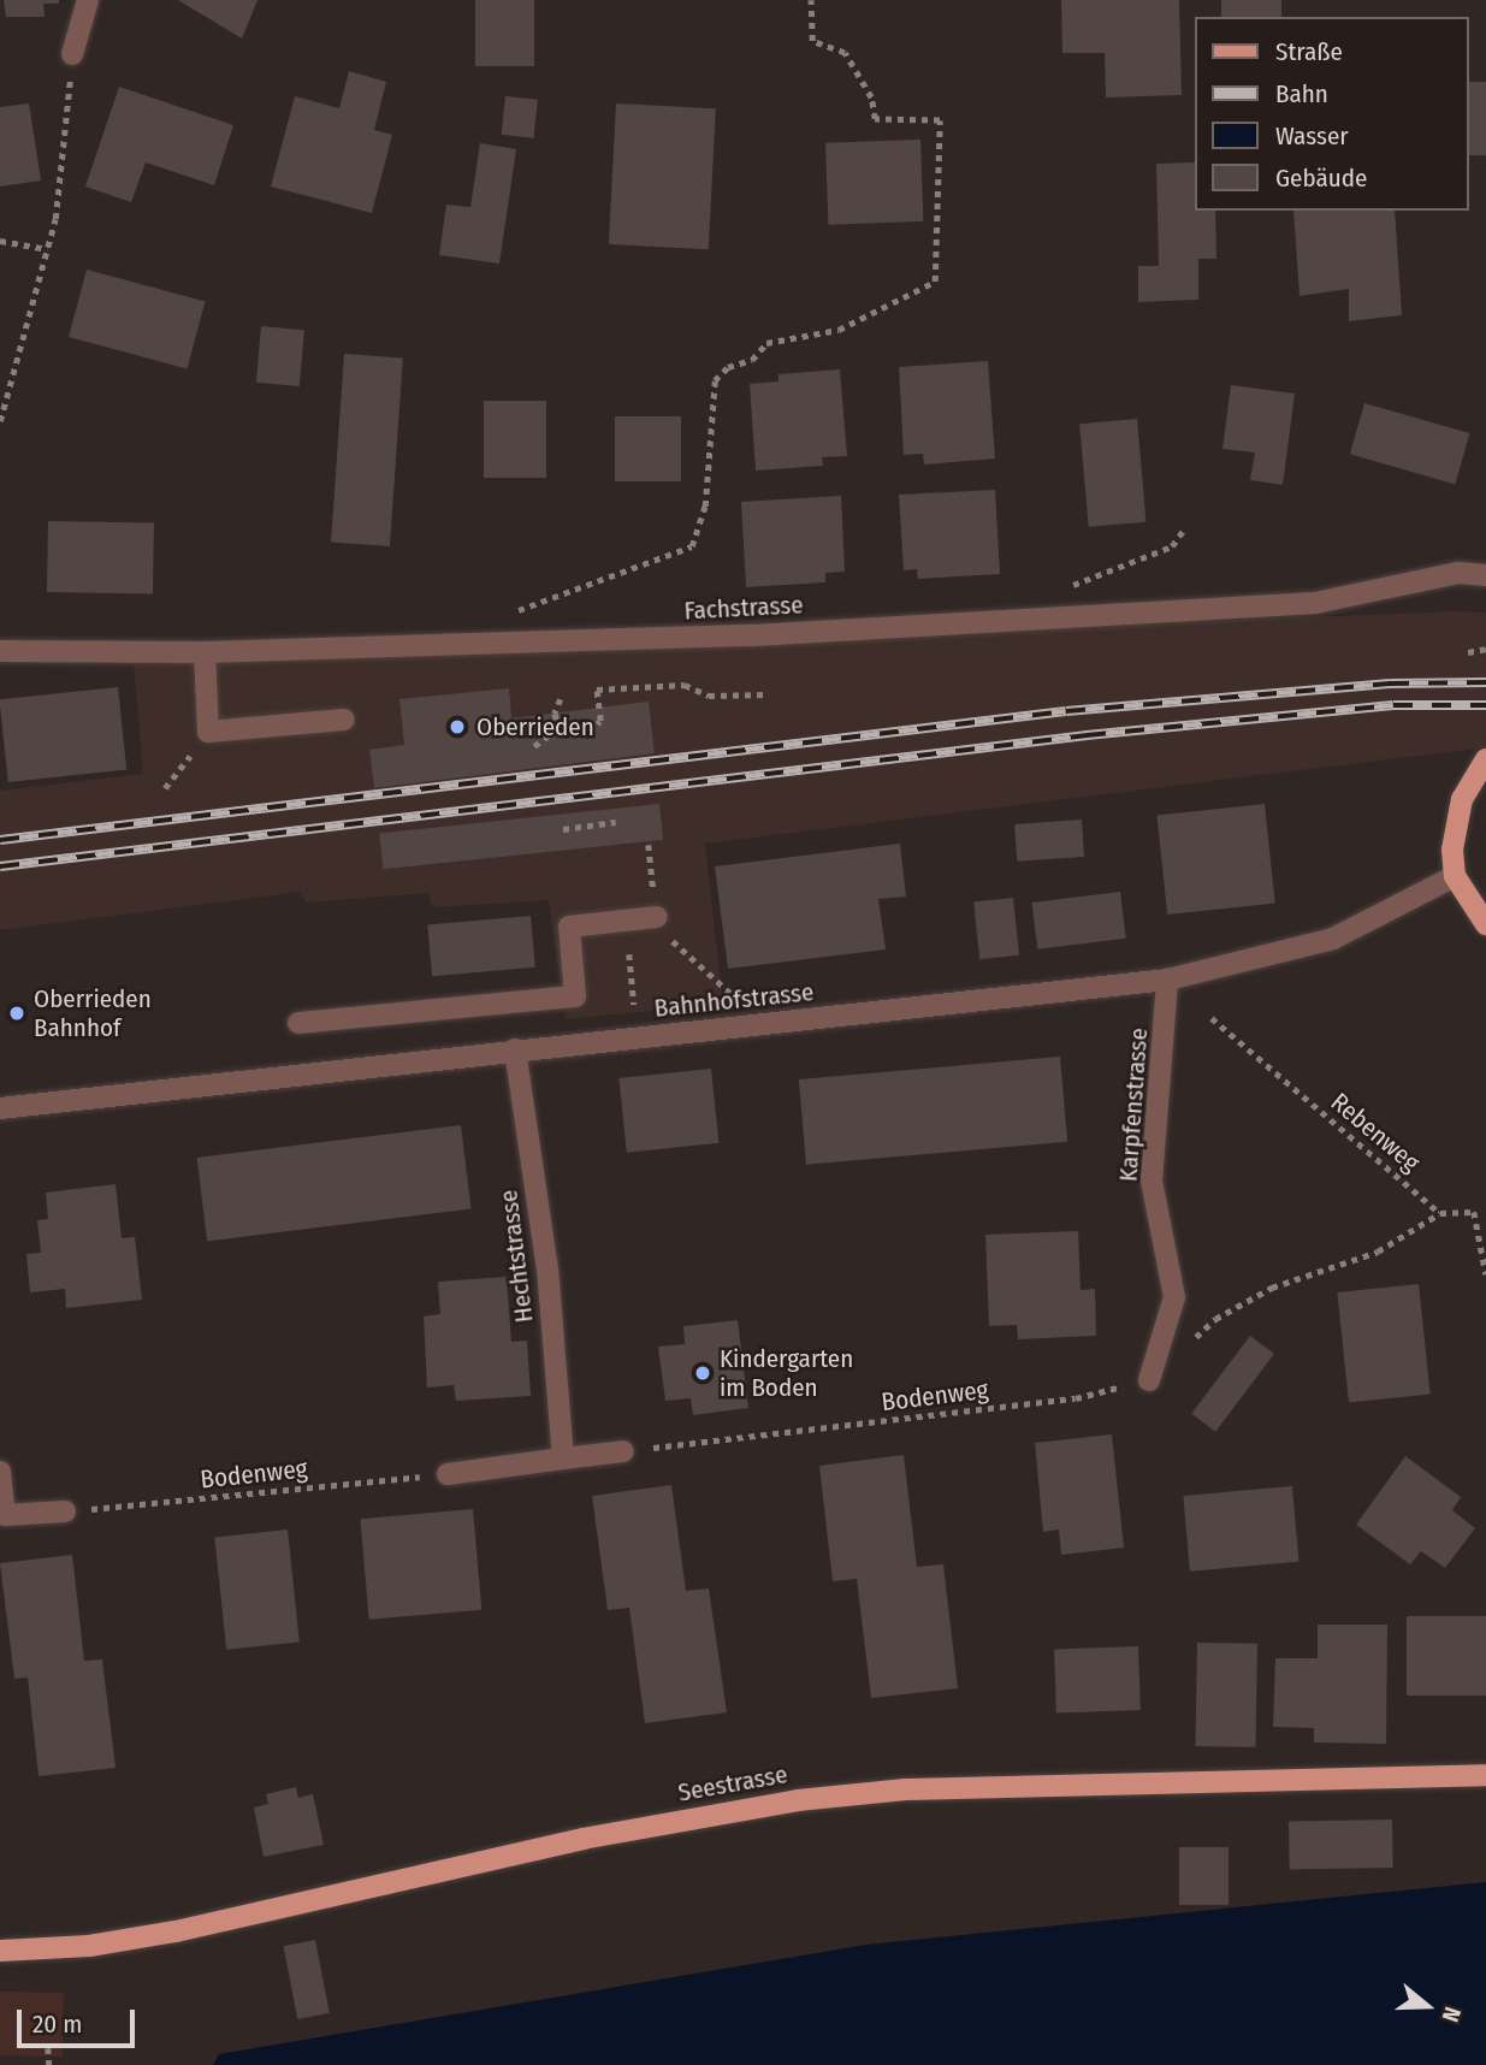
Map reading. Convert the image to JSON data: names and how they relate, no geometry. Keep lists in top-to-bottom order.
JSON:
{
  "streets": {
    "main road": ["Seestrasse"],
    "street": [
      "Fachstrasse",
      "Bahnhofstrasse",
      "Karpfenstrasse",
      "Hechtstrasse"
    ],
    "path": ["Rebenweg", "Bodenweg"]
  },
  "crossings": [
    ["Bahnhofstrasse", "Karpfenstrasse"],
    ["Bahnhofstrasse", "Hechtstrasse"],
    ["Karpfenstrasse", "Bodenweg"]
  ],
  "places": ["Oberrieden", "Oberrieden Bahnhof", "Kindergarten im Boden"],
  "legend": [
    "Straße",
    "Bahn",
    "Wasser",
    "Gebäude"
  ],
  "scale_bar": "20 m",
  "north": "right"
}
